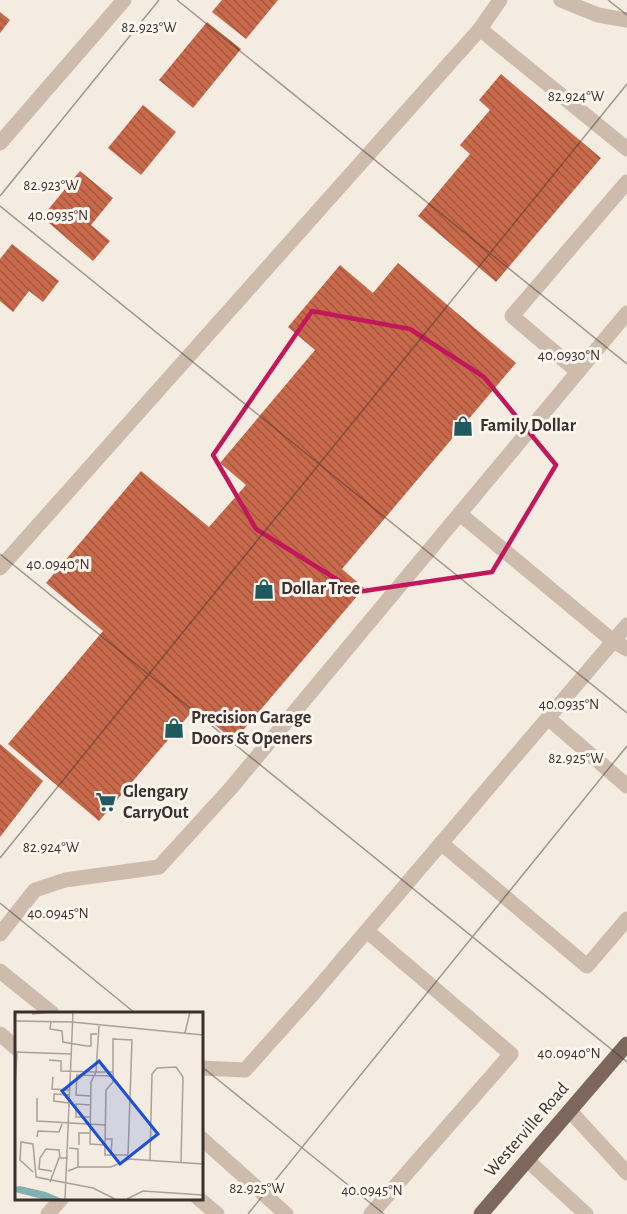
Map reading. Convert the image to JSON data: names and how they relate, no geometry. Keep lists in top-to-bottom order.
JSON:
{
  "streets": {
    "main road": ["Westerville Road"]
  },
  "places": {
    "shop": ["Family Dollar", "Dollar Tree", "Precision Garage Doors & Openers"],
    "supermarket": ["Glengary CarryOut"]
  },
  "coordinates": [
    "82.923°W",
    "82.924°W",
    "40.0935°N",
    "40.0930°N",
    "40.0940°N",
    "82.925°W",
    "40.0945°N"
  ]
}
